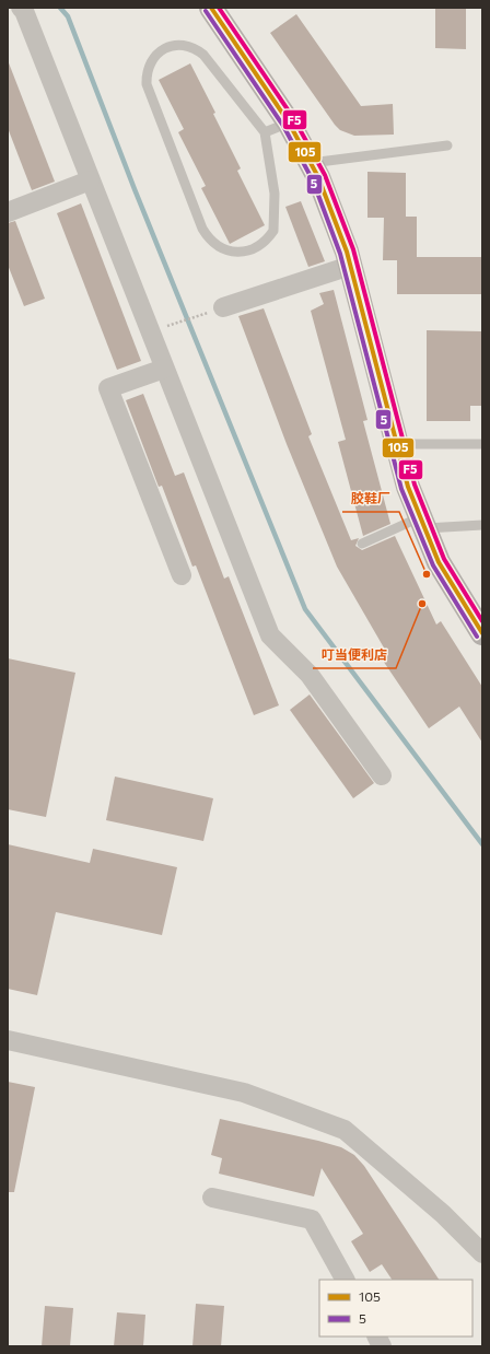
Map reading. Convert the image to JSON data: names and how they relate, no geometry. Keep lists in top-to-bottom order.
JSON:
{
  "places": ["胶鞋厂", "叮当便利店"],
  "lines": ["transit line 105", "transit line F5", "transit line 5"],
  "legend": ["105", "5"]
}
